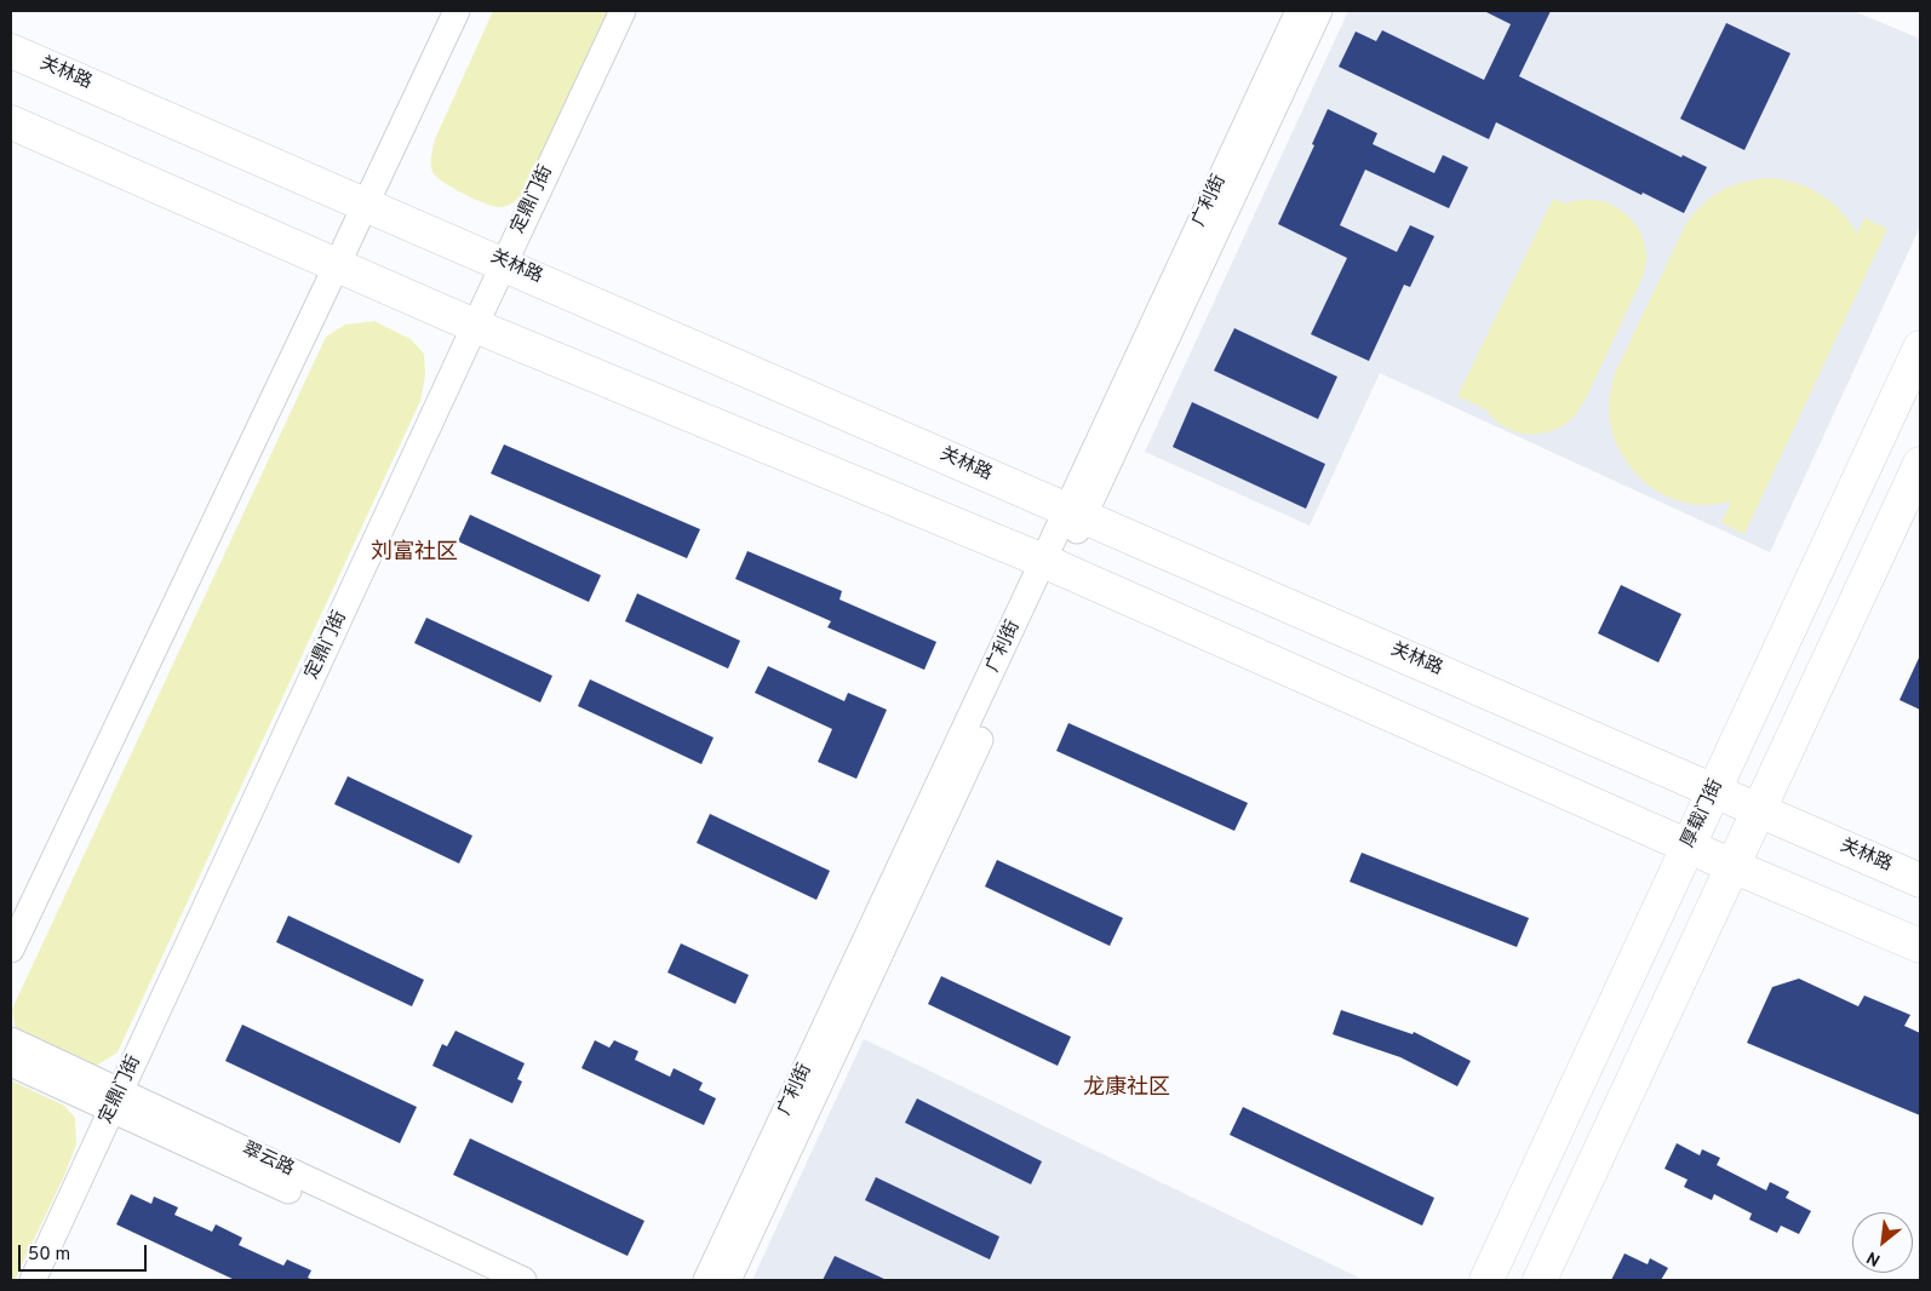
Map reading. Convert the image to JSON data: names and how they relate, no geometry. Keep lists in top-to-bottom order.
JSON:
{
  "streets": {
    "main road": ["关林路", "厚载门街"],
    "street": ["定鼎门街", "广利街", "翠云路"]
  },
  "crossings": [
    ["关林路", "定鼎门街"],
    ["关林路", "广利街"],
    ["关林路", "厚载门街"],
    ["定鼎门街", "翠云路"]
  ],
  "districts": ["刘富社区", "龙康社区"],
  "scale_bar": "50 m",
  "north": "bottom left"
}
